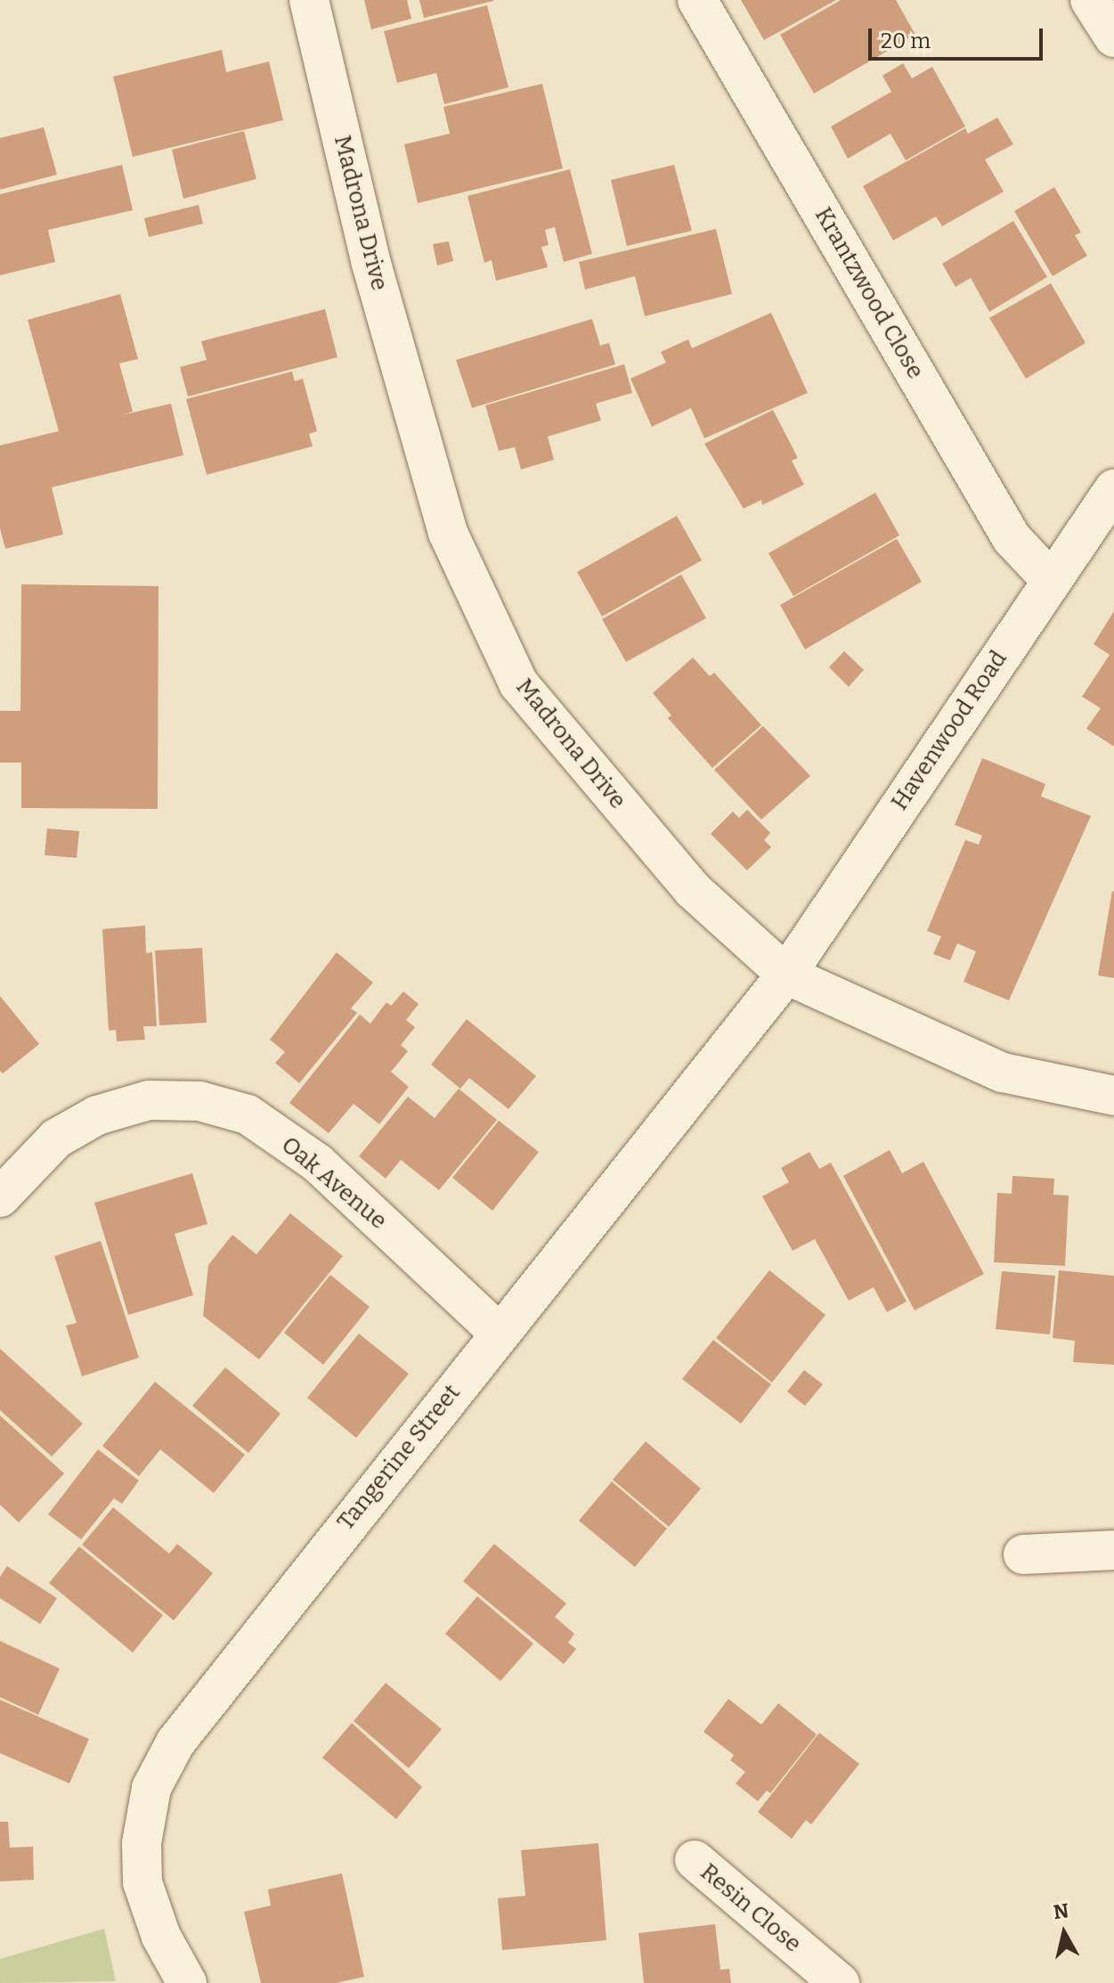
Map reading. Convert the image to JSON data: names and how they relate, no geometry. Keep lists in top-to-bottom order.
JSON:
{
  "streets": {
    "street": [
      "Madrona Drive",
      "Krantzwood Close",
      "Havenwood Road",
      "Oak Avenue",
      "Tangerine Street",
      "Resin Close"
    ]
  },
  "crossings": [
    ["Madrona Drive", "Havenwood Road"],
    ["Madrona Drive", "Tangerine Street"],
    ["Krantzwood Close", "Havenwood Road"],
    ["Havenwood Road", "Tangerine Street"],
    ["Oak Avenue", "Tangerine Street"]
  ],
  "scale_bar": "20 m",
  "north": "top"
}
